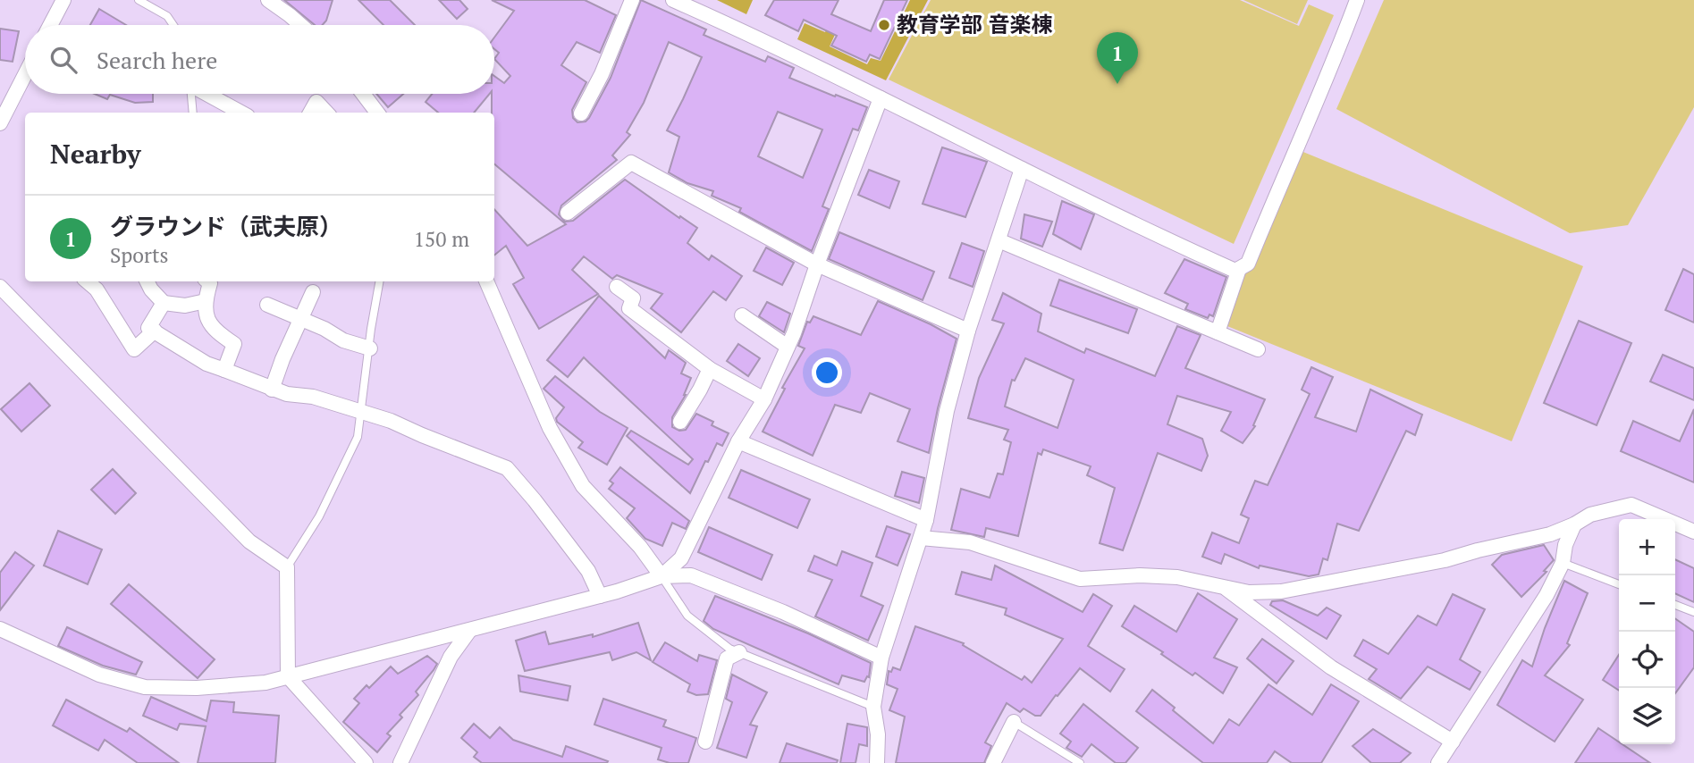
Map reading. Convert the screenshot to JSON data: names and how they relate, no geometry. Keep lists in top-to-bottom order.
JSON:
{
  "places": ["教育学部 音楽棟"],
  "page": {
    "search": "Search here",
    "pins": "1",
    "heading": "Nearby",
    "list": [
      {
        "mark": "1",
        "name": "グラウンド（武夫原）",
        "note": "Sports",
        "value": "150 m"
      }
    ],
    "map_buttons": ["+", "−"]
  }
}
